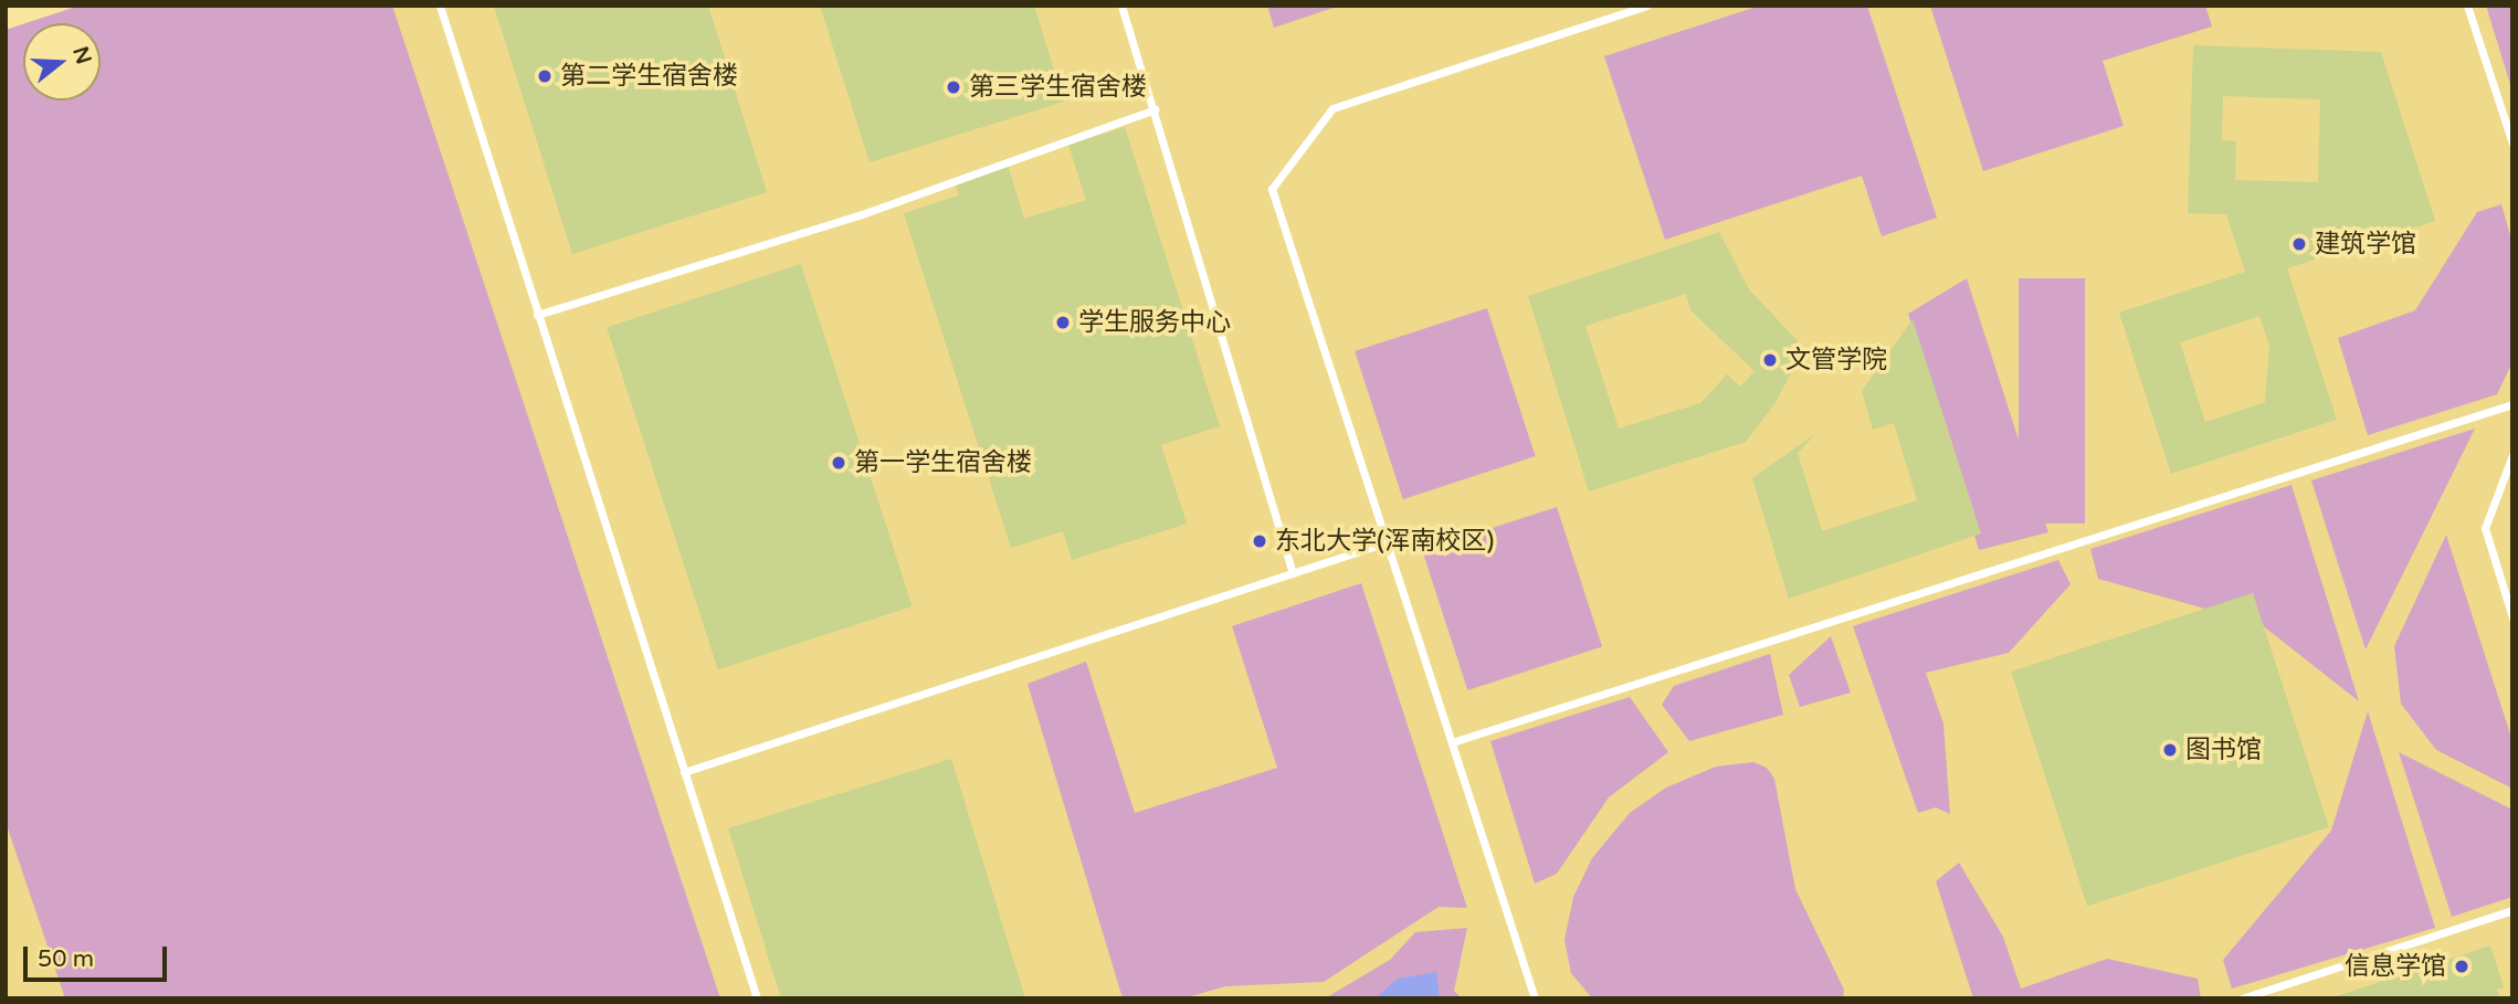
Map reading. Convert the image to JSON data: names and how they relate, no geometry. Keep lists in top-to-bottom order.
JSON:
{
  "places": [
    "第二学生宿舍楼",
    "第三学生宿舍楼",
    "建筑学馆",
    "学生服务中心",
    "文管学院",
    "第一学生宿舍楼",
    "东北大学(浑南校区)",
    "图书馆",
    "信息学馆"
  ],
  "scale_bar": "50 m",
  "north": "right"
}
